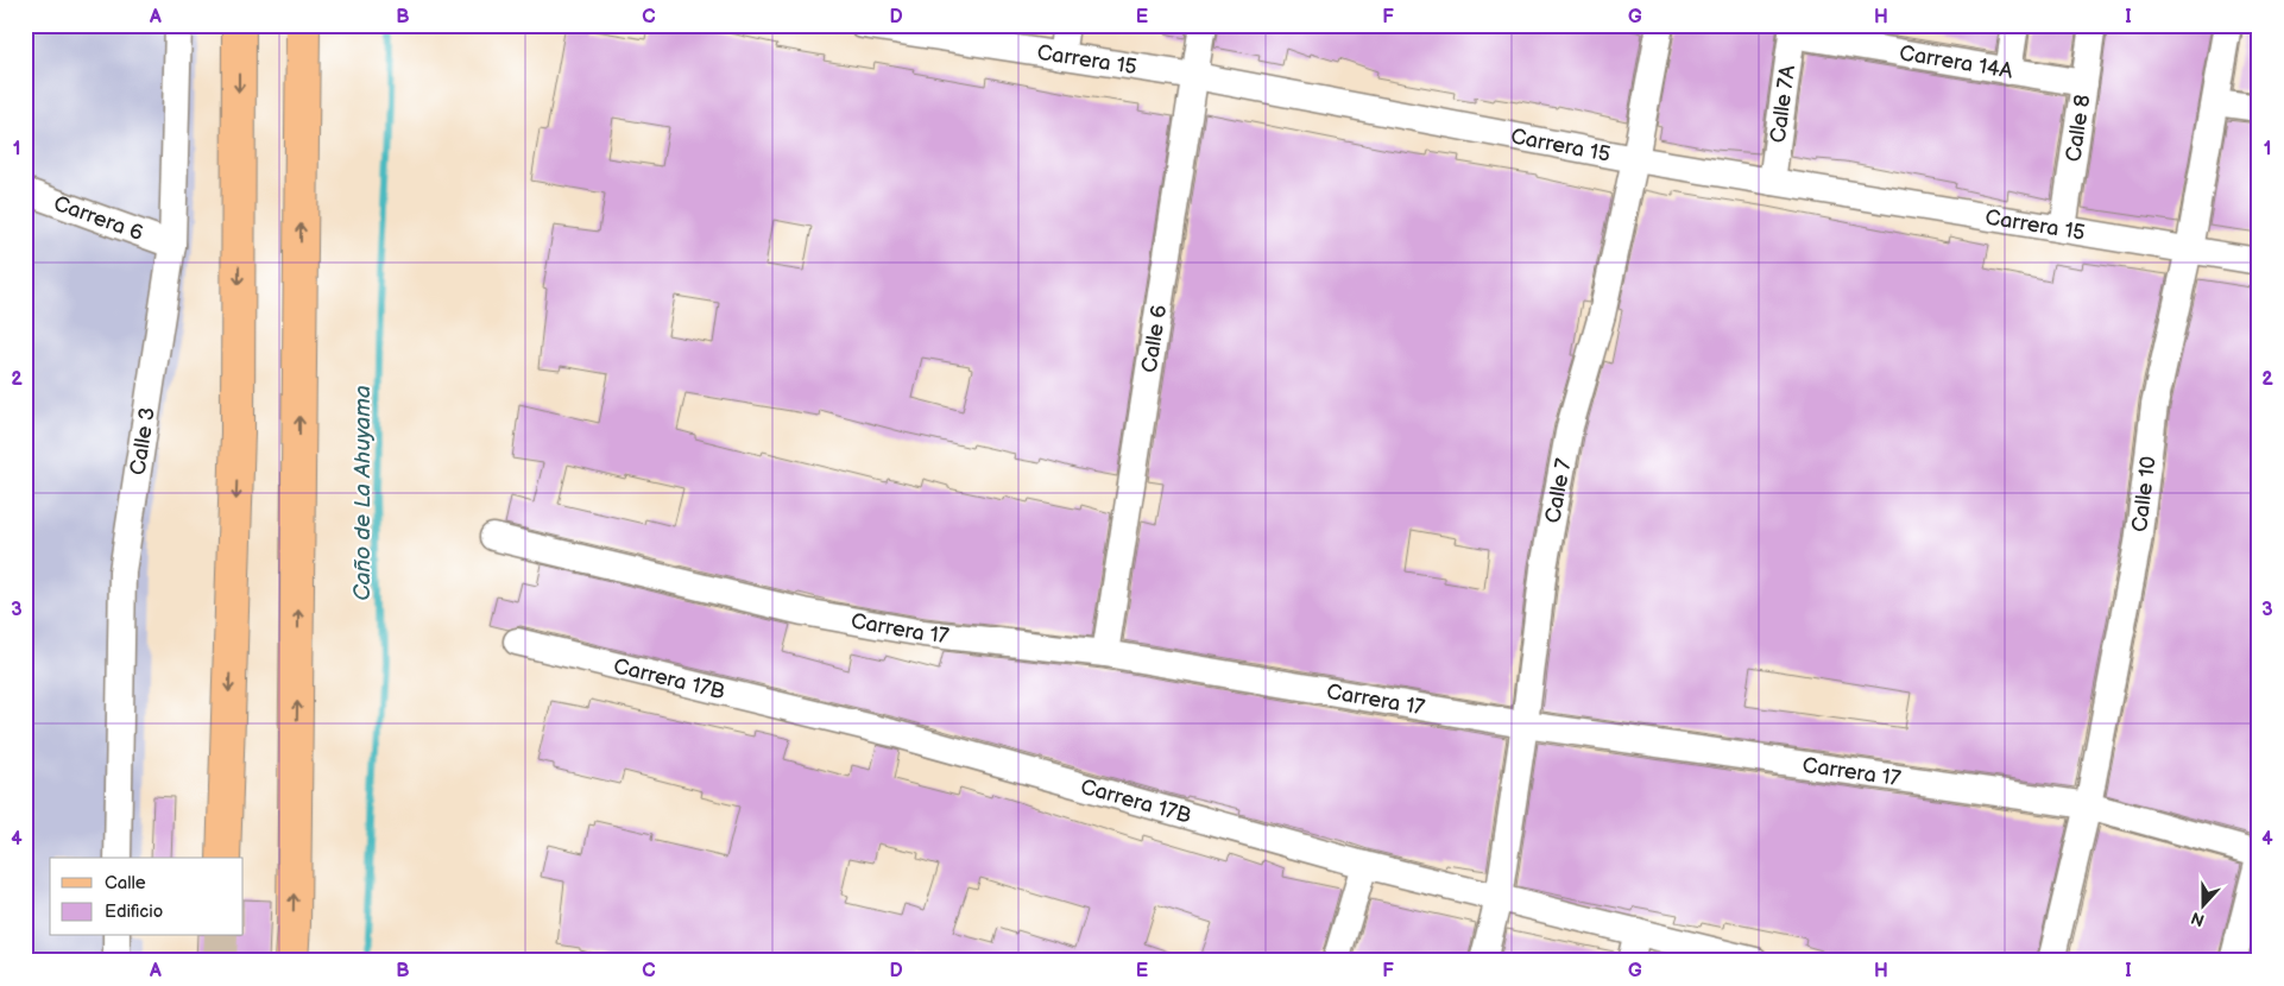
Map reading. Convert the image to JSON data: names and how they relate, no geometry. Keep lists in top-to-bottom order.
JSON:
{
  "streets": {
    "street": [
      "Carrera 15",
      "Carrera 14A",
      "Calle 7A",
      "Calle 8",
      "Carrera 6",
      "Calle 6",
      "Calle 3",
      "Calle 7",
      "Calle 10",
      "Carrera 17",
      "Carrera 17B"
    ]
  },
  "crossings": [
    ["Carrera 15", "Calle 7A"],
    ["Carrera 15", "Calle 8"],
    ["Carrera 15", "Calle 6"],
    ["Carrera 15", "Calle 7"],
    ["Carrera 15", "Calle 10"],
    ["Carrera 14A", "Calle 7A"],
    ["Carrera 14A", "Calle 8"],
    ["Carrera 6", "Calle 3"],
    ["Calle 6", "Carrera 17"],
    ["Calle 7", "Carrera 17"],
    ["Calle 7", "Carrera 17B"],
    ["Calle 10", "Carrera 17"]
  ],
  "water": ["Caño de La Ahuyama"],
  "legend": ["Calle", "Edificio"],
  "north": "bottom",
  "grid": {
    "columns": [
      "A",
      "B",
      "C",
      "D",
      "E",
      "F",
      "G",
      "H",
      "I"
    ],
    "rows": [
      "1",
      "2",
      "3",
      "4"
    ]
  }
}
